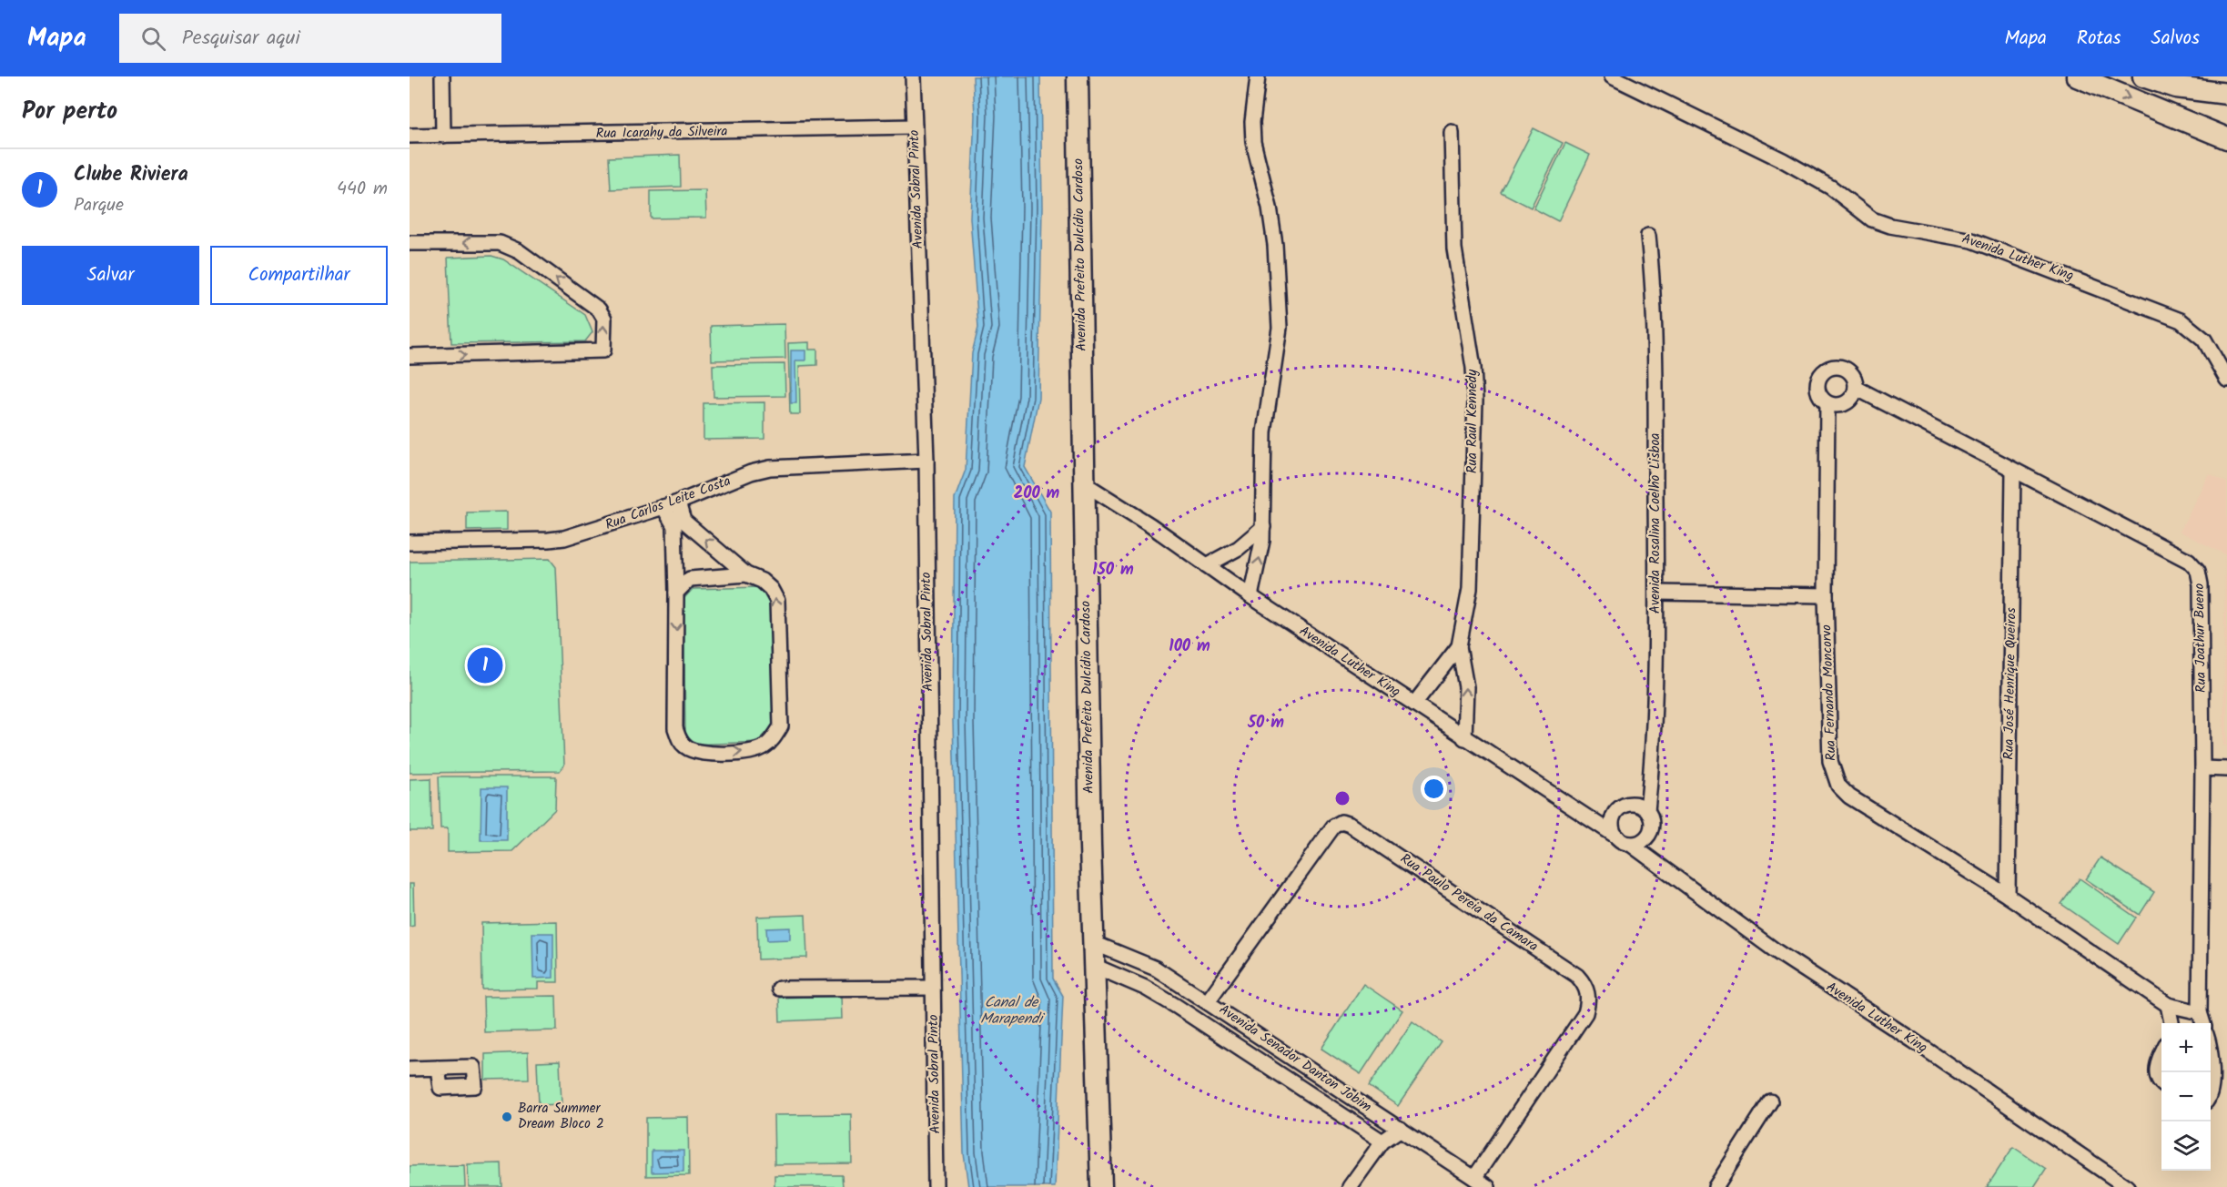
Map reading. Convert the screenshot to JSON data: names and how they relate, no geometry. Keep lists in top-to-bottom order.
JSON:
{
  "streets": {
    "street": [
      "Rua Icarahy da Silveira",
      "Avenida Sobral Pinto",
      "Avenida Prefeito Dulcídio Cardoso",
      "Avenida Luther King",
      "Rua Raul Kennedy",
      "Rua Carlos Leite Costa",
      "Avenida Rosalina Coelho Lisboa",
      "Rua Joathur Bueno",
      "Rua José Henrique Queiros",
      "Rua Fernando Moncorvo",
      "Rua Paulo Pereia da Camara",
      "Avenida Senador Danton Jobim"
    ]
  },
  "crossings": [
    ["Rua Icarahy da Silveira", "Avenida Sobral Pinto"],
    ["Avenida Sobral Pinto", "Rua Carlos Leite Costa"],
    ["Avenida Prefeito Dulcídio Cardoso", "Avenida Luther King"],
    ["Avenida Prefeito Dulcídio Cardoso", "Avenida Senador Danton Jobim"],
    ["Avenida Luther King", "Rua Raul Kennedy"],
    ["Avenida Luther King", "Avenida Rosalina Coelho Lisboa"],
    ["Rua Joathur Bueno", "Rua José Henrique Queiros"],
    ["Rua Joathur Bueno", "Rua Fernando Moncorvo"],
    ["Rua José Henrique Queiros", "Rua Fernando Moncorvo"],
    ["Rua Paulo Pereia da Camara", "Avenida Senador Danton Jobim"]
  ],
  "water": ["Canal de Marapendi"],
  "places": ["Barra Summer Dream Bloco 2"],
  "page": {
    "header": "Mapa",
    "search": "Pesquisar aqui",
    "nav": ["Mapa", "Rotas", "Salvos"],
    "heading": "Por perto",
    "list": [
      {
        "mark": "1",
        "name": "Clube Riviera",
        "note": "Parque",
        "value": "440 m"
      }
    ],
    "buttons": ["Salvar", "Compartilhar"],
    "pins": "1",
    "map_buttons": ["+", "−"]
  },
  "rings": [
    "200 m",
    "150 m",
    "100 m",
    "50 m"
  ]
}
